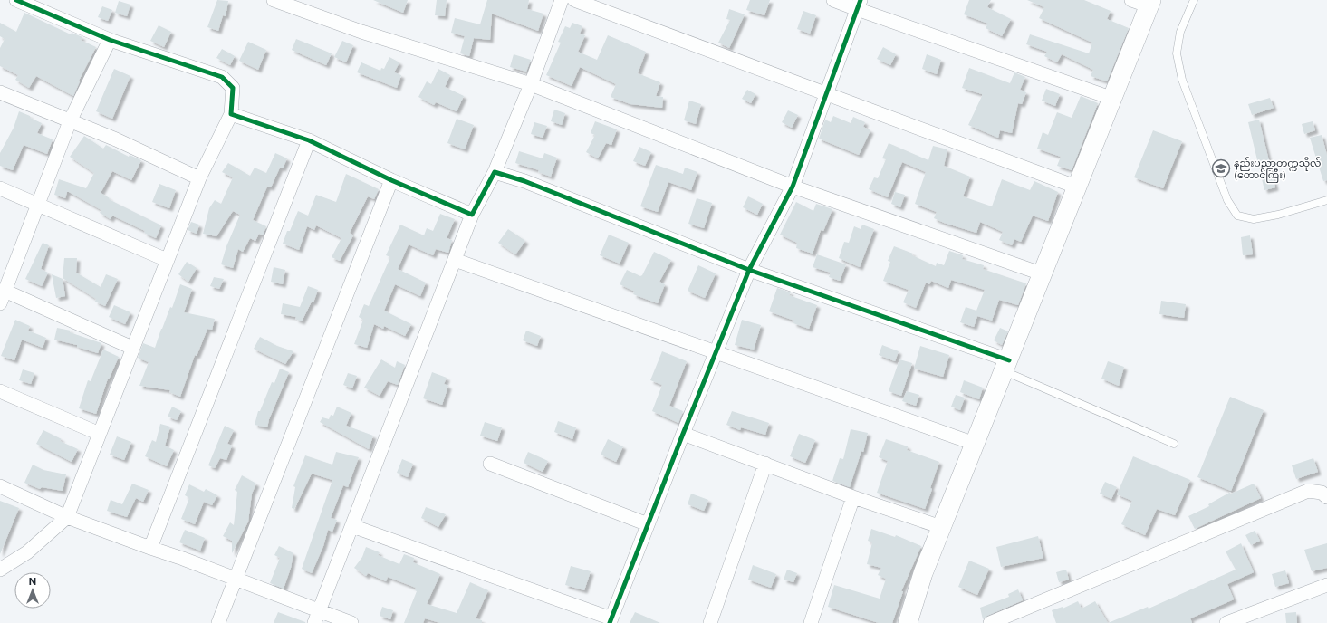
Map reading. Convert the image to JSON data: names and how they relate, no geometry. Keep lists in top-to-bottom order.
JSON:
{
  "places": {
    "school or university": ["နည်းပညာတက္ကသိုလ် (တောင်ကြီး)"]
  },
  "north": "top"
}
